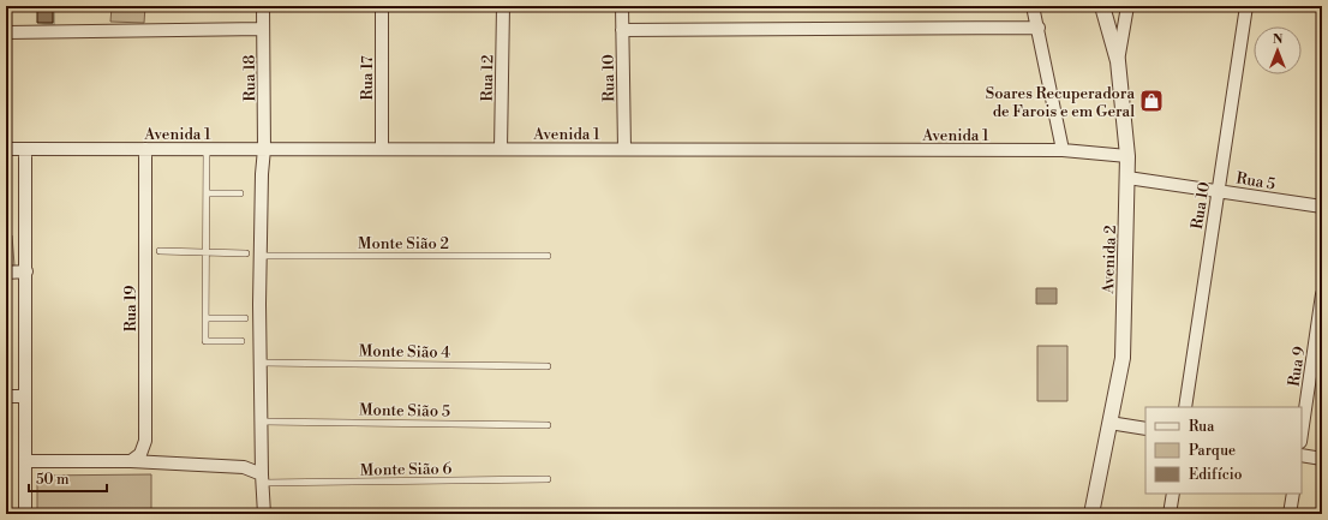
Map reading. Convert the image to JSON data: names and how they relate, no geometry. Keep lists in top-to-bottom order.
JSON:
{
  "streets": {
    "street": [
      "Rua 18",
      "Rua 17",
      "Rua 12",
      "Rua 10",
      "Avenida 1",
      "Rua 5",
      "Avenida 2",
      "Rua 19",
      "Rua 9"
    ],
    "lane": [
      "Monte Sião 2",
      "Monte Sião 4",
      "Monte Sião 5",
      "Monte Sião 6"
    ]
  },
  "crossings": [
    ["Rua 18", "Avenida 1"],
    ["Rua 18", "Monte Sião 2"],
    ["Rua 18", "Monte Sião 4"],
    ["Rua 18", "Monte Sião 5"],
    ["Rua 18", "Monte Sião 6"],
    ["Rua 17", "Avenida 1"],
    ["Rua 12", "Avenida 1"],
    ["Rua 10", "Avenida 1"],
    ["Rua 10", "Rua 5"],
    ["Avenida 1", "Avenida 2"],
    ["Avenida 1", "Rua 19"],
    ["Rua 5", "Avenida 2"]
  ],
  "places": {
    "shop": ["Soares Recuperadora de Farois e em Geral"]
  },
  "legend": ["Rua", "Parque", "Edifício"],
  "scale_bar": "50 m",
  "north": "top"
}
